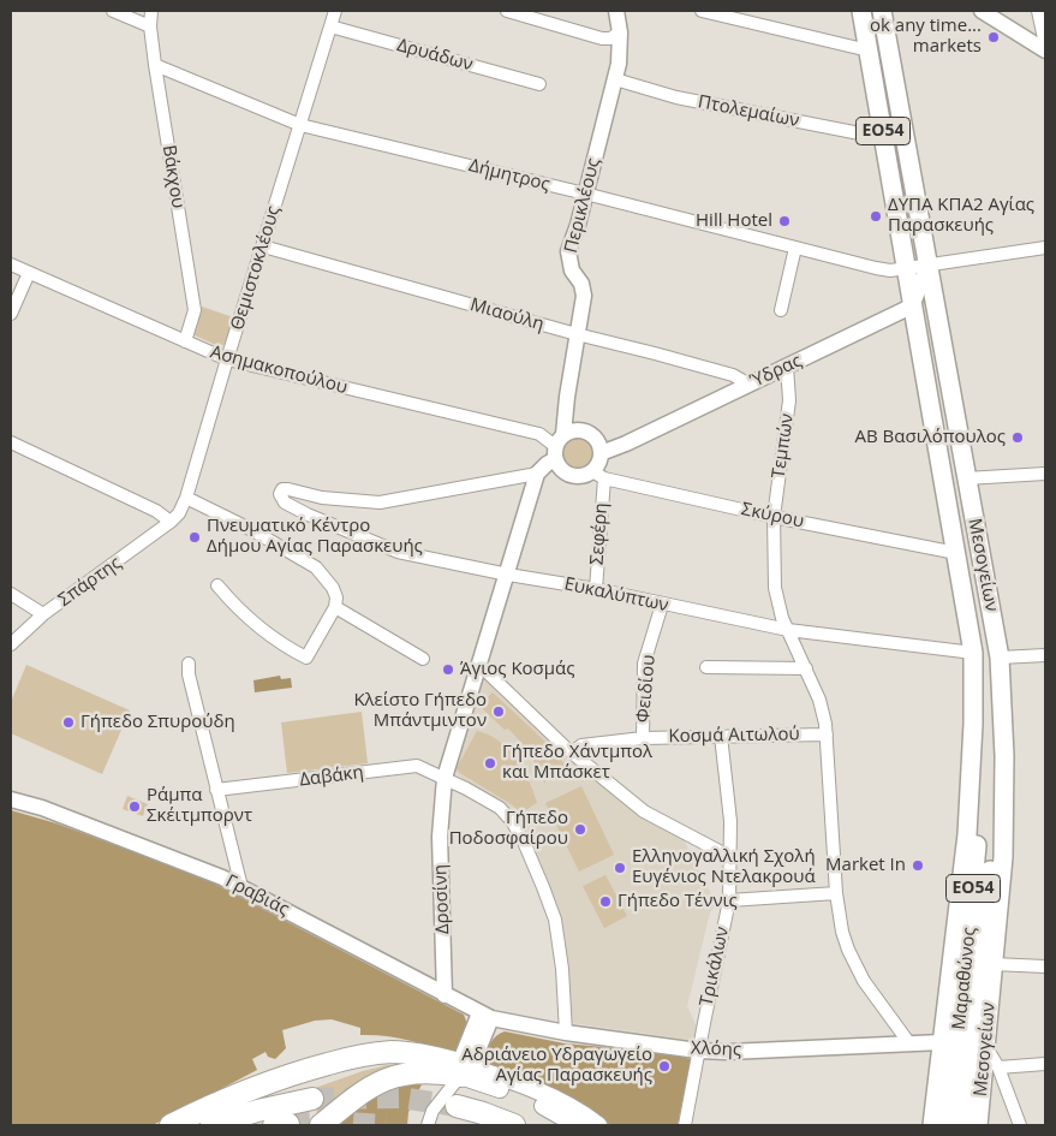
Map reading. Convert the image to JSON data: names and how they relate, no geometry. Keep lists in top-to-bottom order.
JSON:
{
  "streets": {
    "main road": ["ΕΟ54", "Μεσογείων", "Μαραθώνος"],
    "street": [
      "Δρυάδων",
      "Πτολεμαίων",
      "Δήμητρος",
      "Βάκχου",
      "Περικλέους",
      "Θεμιστοκλέους",
      "Μιαούλη",
      "Ασημακοπούλου",
      "Ύδρας",
      "Τεμπών",
      "Σκύρου",
      "Σεφέρη",
      "Σπάρτης",
      "Ευκαλύπτων",
      "Φειδίου",
      "Κοσμά Αιτωλού",
      "Δαβάκη",
      "Γραβιάς",
      "Δροσίνη",
      "Τρικάλων",
      "Χλόης"
    ]
  },
  "crossings": [
    ["Δρυάδων", "Θεμιστοκλέους"],
    ["Πτολεμαίων", "Περικλέους"],
    ["Πτολεμαίων", "Μεσογείων"],
    ["Δήμητρος", "Βάκχου"],
    ["Δήμητρος", "Περικλέους"],
    ["Δήμητρος", "Θεμιστοκλέους"],
    ["Δήμητρος", "Μεσογείων"],
    ["Βάκχου", "Ασημακοπούλου"],
    ["Περικλέους", "Μιαούλη"],
    ["Περικλέους", "Ασημακοπούλου"],
    ["Περικλέους", "Ύδρας"],
    ["Περικλέους", "Σκύρου"],
    ["Περικλέους", "Σεφέρη"],
    ["Θεμιστοκλέους", "Μιαούλη"],
    ["Θεμιστοκλέους", "Ασημακοπούλου"],
    ["Θεμιστοκλέους", "Σπάρτης"],
    ["Μιαούλη", "Ύδρας"],
    ["Ασημακοπούλου", "Ύδρας"],
    ["Ασημακοπούλου", "Σκύρου"],
    ["Ασημακοπούλου", "Σεφέρη"],
    ["Ύδρας", "Τεμπών"],
    ["Ύδρας", "Σκύρου"],
    ["Ύδρας", "Σεφέρη"],
    ["Ύδρας", "Μεσογείων"],
    ["Τεμπών", "Σκύρου"],
    ["Τεμπών", "Ευκαλύπτων"],
    ["Τεμπών", "Κοσμά Αιτωλού"],
    ["Τεμπών", "Χλόης"],
    ["Σκύρου", "Σεφέρη"],
    ["Σκύρου", "Μεσογείων"],
    ["Σεφέρη", "Ευκαλύπτων"],
    ["Μεσογείων", "Ευκαλύπτων"],
    ["Μεσογείων", "Μαραθώνος"],
    ["Μεσογείων", "Χλόης"],
    ["Ευκαλύπτων", "Φειδίου"],
    ["Ευκαλύπτων", "Μαραθώνος"],
    ["Φειδίου", "Κοσμά Αιτωλού"],
    ["Κοσμά Αιτωλού", "Τρικάλων"],
    ["Δαβάκη", "Δροσίνη"],
    ["Δαβάκη", "Χλόης"],
    ["Γραβιάς", "Δροσίνη"],
    ["Γραβιάς", "Χλόης"],
    ["Τρικάλων", "Χλόης"]
  ],
  "places": [
    "ok any time... markets",
    "ΔΥΠΑ ΚΠΑ2 Αγίας Παρασκευής",
    "Hill Hotel",
    "ΑΒ Βασιλόπουλος",
    "Πνευματικό Κέντρο Δήμου Αγίας Παρασκευής",
    "Άγιος Κοσμάς",
    "Κλείστο Γήπεδο Μπάντμιντον",
    "Γήπεδο Σπυρούδη",
    "Γήπεδο Χάντμπολ και Μπάσκετ",
    "Ράμπα Σκέιτμπορντ",
    "Γήπεδο Ποδοσφαίρου",
    "Market In",
    "Ελληνογαλλική Σχολή Ευγένιος Ντελακρουά",
    "Γήπεδο Τέννις",
    "Αδριάνειο Υδραγωγείο Αγίας Παρασκευής"
  ]
}
